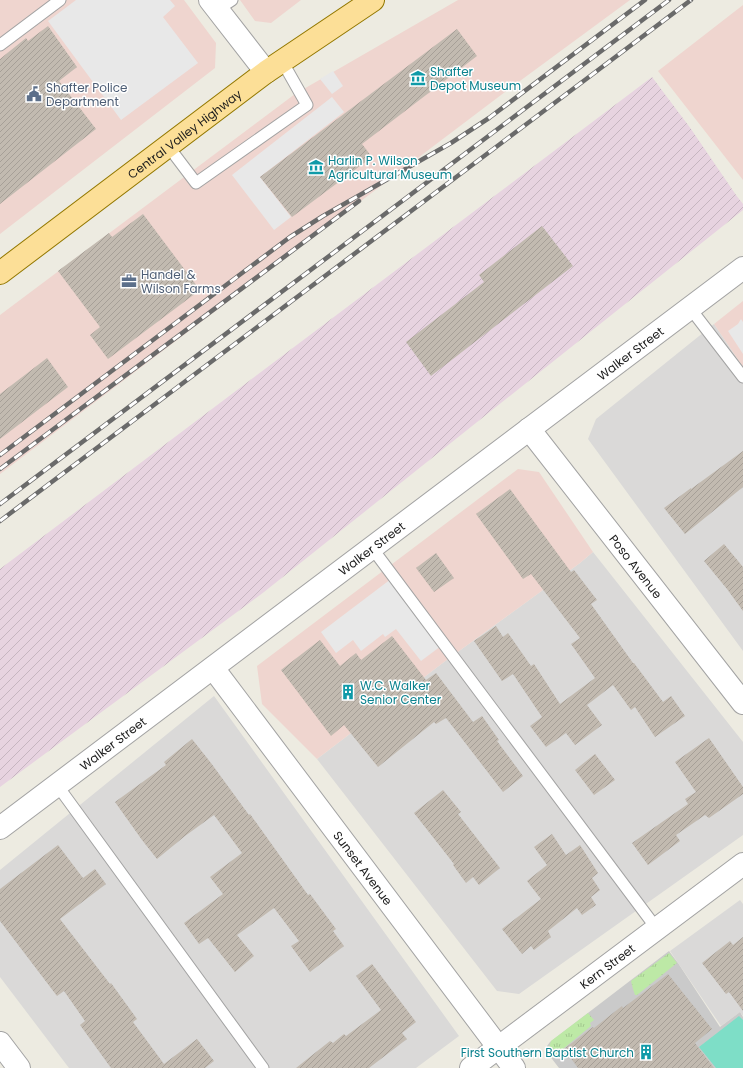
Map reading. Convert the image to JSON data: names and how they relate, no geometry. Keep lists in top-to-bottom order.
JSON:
{
  "streets": {
    "main road": ["Central Valley Highway"],
    "street": [
      "Walker Street",
      "Poso Avenue",
      "Sunset Avenue",
      "Kern Street"
    ]
  },
  "crossings": [
    ["Walker Street", "Poso Avenue"],
    ["Walker Street", "Sunset Avenue"],
    ["Sunset Avenue", "Kern Street"]
  ],
  "places": {
    "museum": ["Shafter Depot Museum", "Harlin P. Wilson Agricultural Museum"],
    "public building": ["Shafter Police Department"],
    "office": ["Handel & Wilson Farms"],
    "building": ["W.C. Walker Senior Center", "First Southern Baptist Church"]
  }
}
